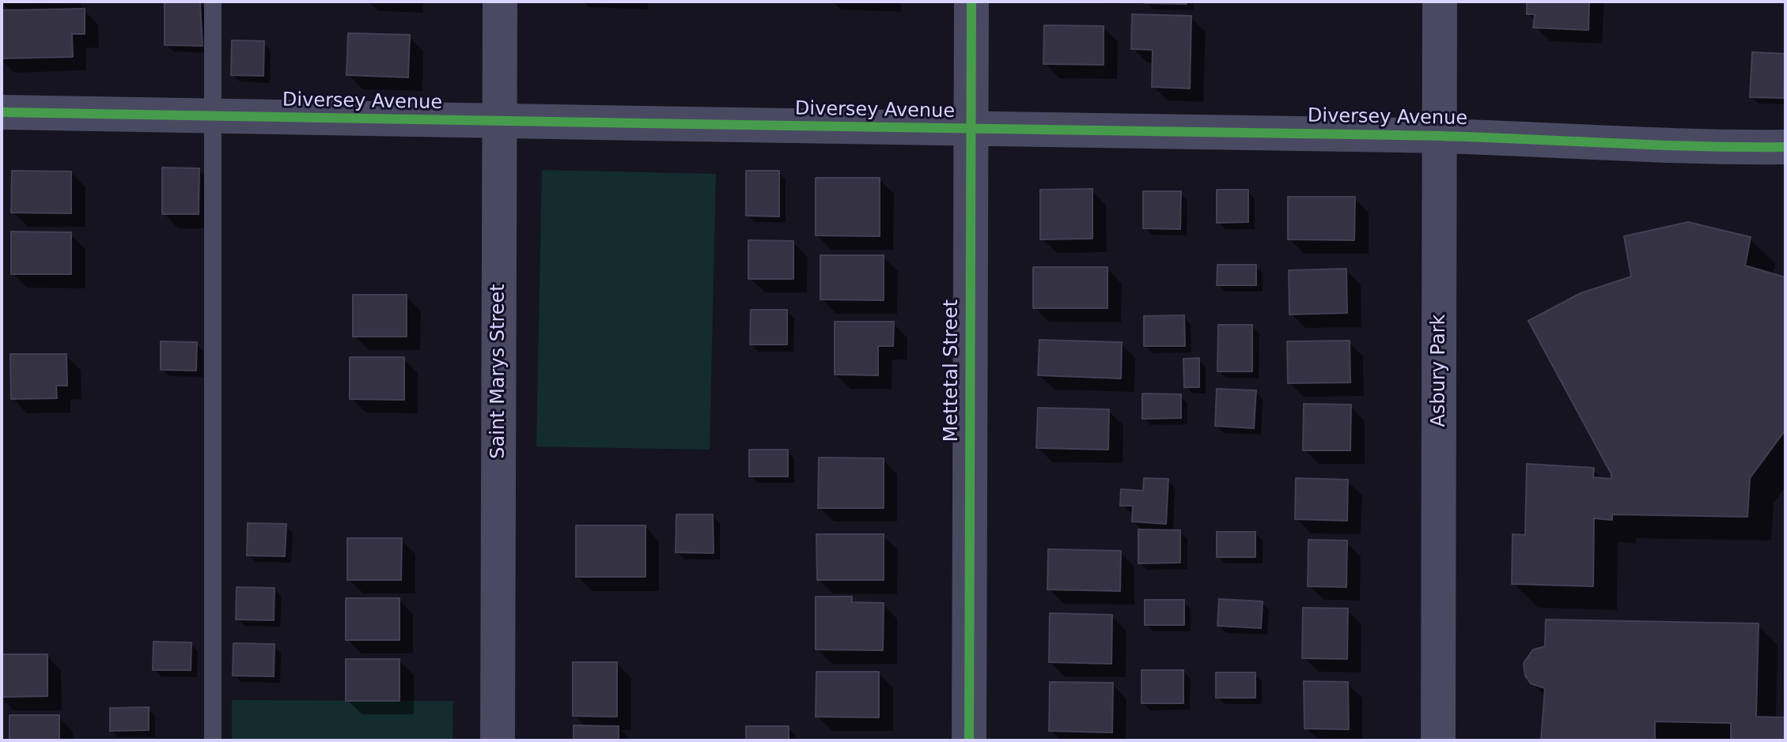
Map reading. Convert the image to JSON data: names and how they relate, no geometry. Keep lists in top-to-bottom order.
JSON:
{
  "streets": {
    "street": [
      "Diversey Avenue",
      "Mettetal Street",
      "Asbury Park",
      "Saint Marys Street"
    ]
  },
  "crossings": [
    ["Diversey Avenue", "Mettetal Street"],
    ["Diversey Avenue", "Asbury Park"],
    ["Diversey Avenue", "Saint Marys Street"]
  ]
}
